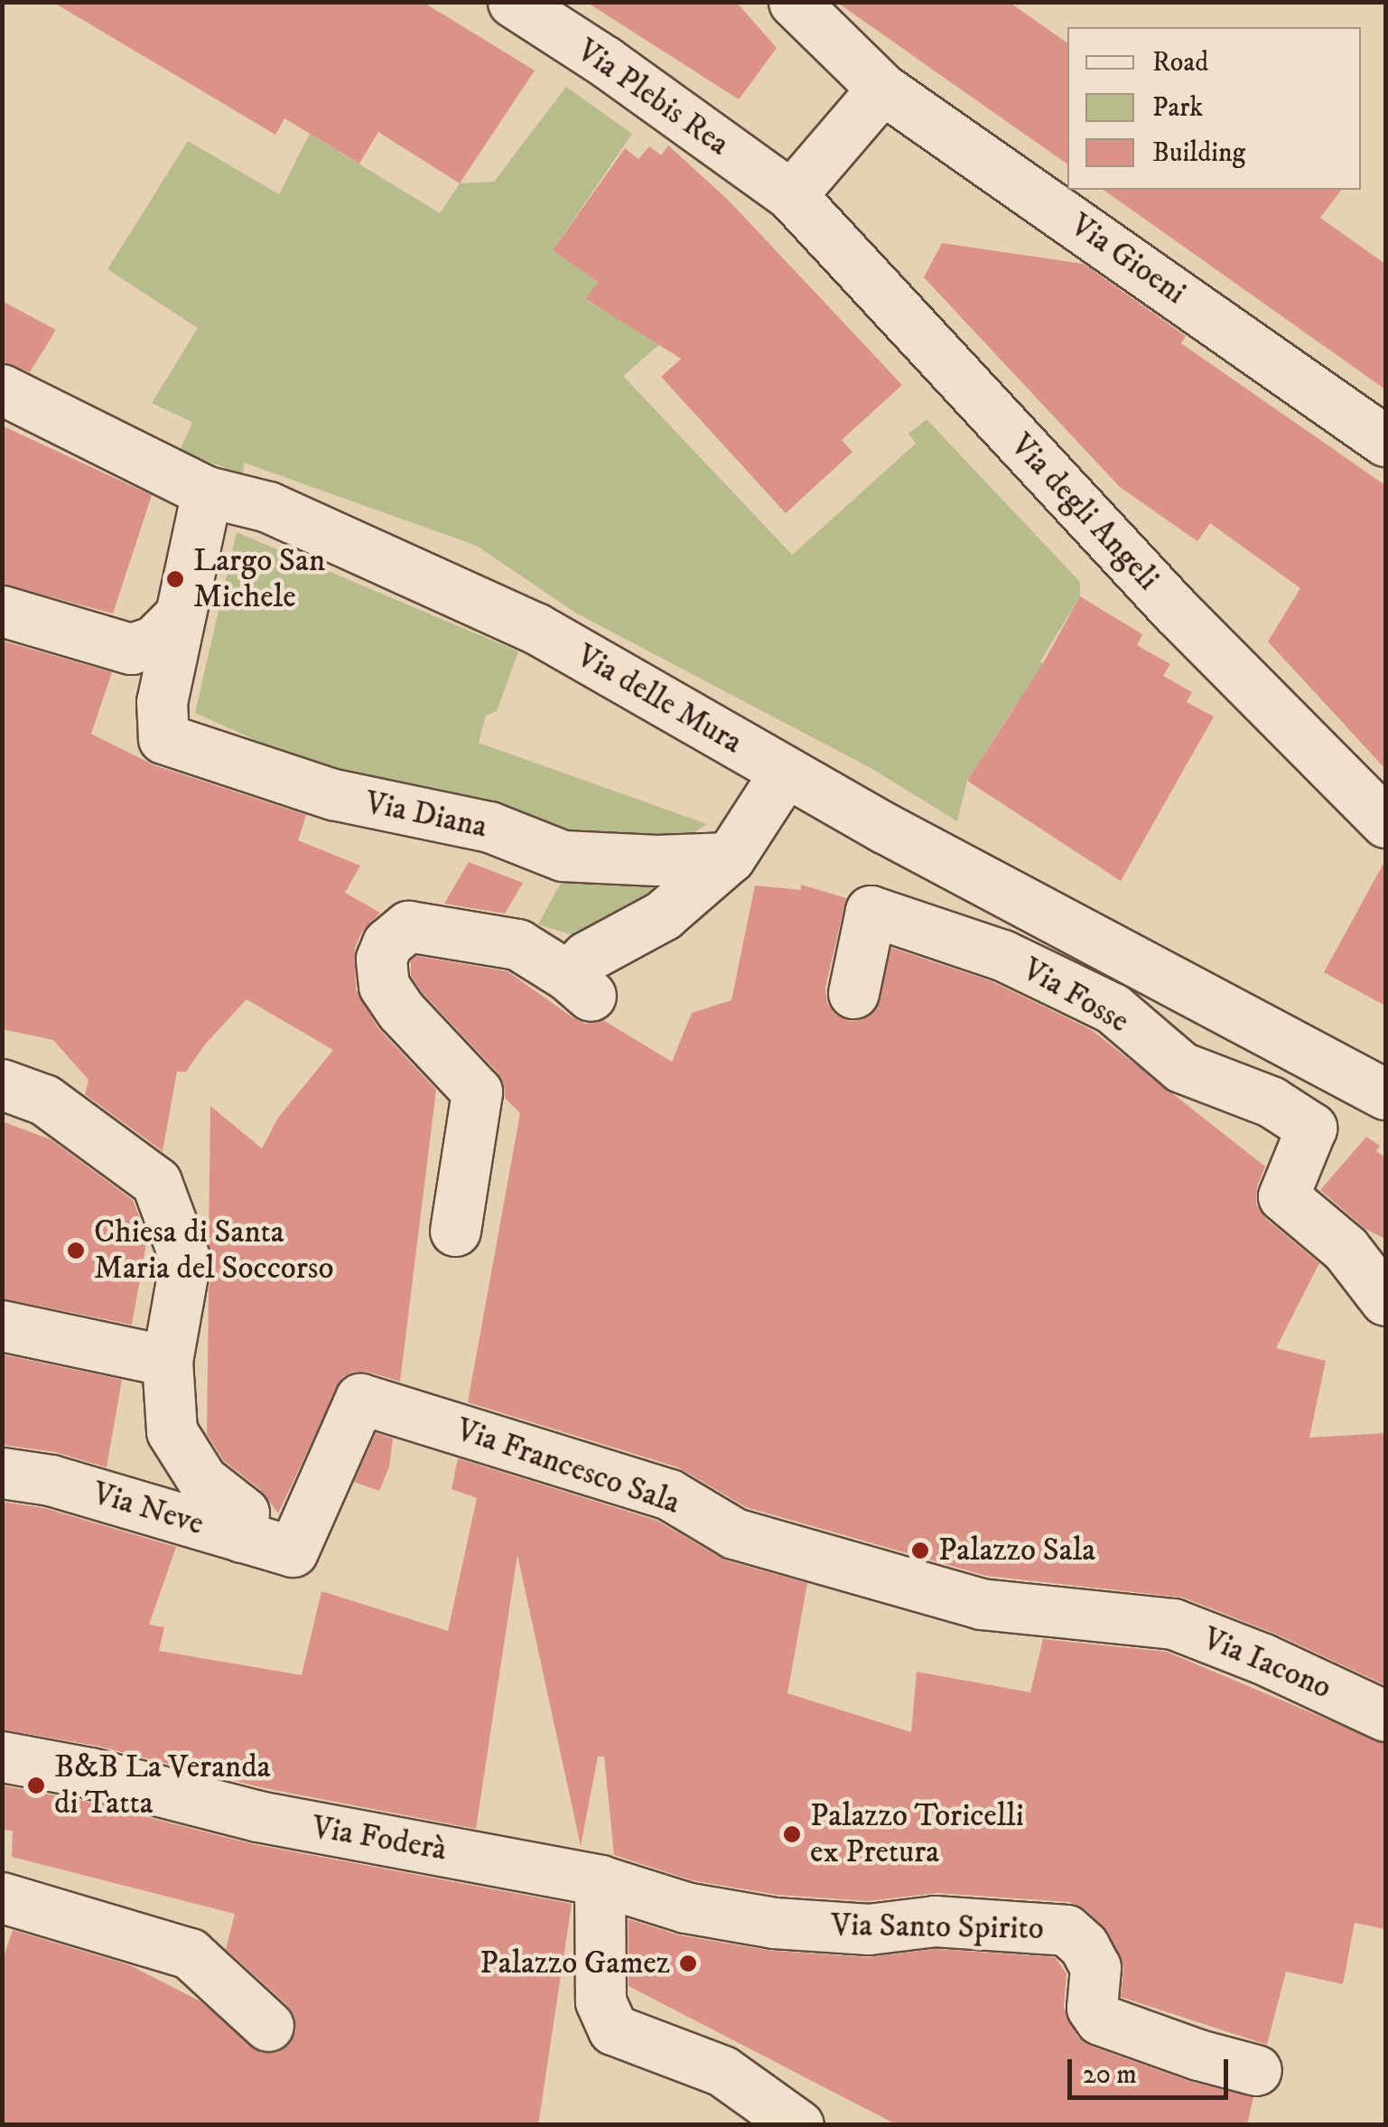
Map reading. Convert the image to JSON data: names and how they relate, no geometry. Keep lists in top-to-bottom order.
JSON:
{
  "streets": {
    "street": [
      "Via Plebis Rea",
      "Via Gioeni",
      "Via degli Angeli",
      "Via delle Mura",
      "Via Diana",
      "Via Fosse",
      "Via Francesco Sala",
      "Via Neve",
      "Via Iacono",
      "Via Foderà",
      "Via Santo Spirito"
    ]
  },
  "crossings": [
    ["Via Plebis Rea", "Via degli Angeli"],
    ["Via Francesco Sala", "Via Neve"],
    ["Via Francesco Sala", "Via Iacono"],
    ["Via Foderà", "Via Santo Spirito"]
  ],
  "places": [
    "Largo San Michele",
    "Chiesa di Santa Maria del Soccorso",
    "Palazzo Sala",
    "B&B La Veranda di Tatta",
    "Palazzo Toricelli ex Pretura",
    "Palazzo Gamez"
  ],
  "legend": ["Road", "Park", "Building"],
  "scale_bar": "20 m"
}
